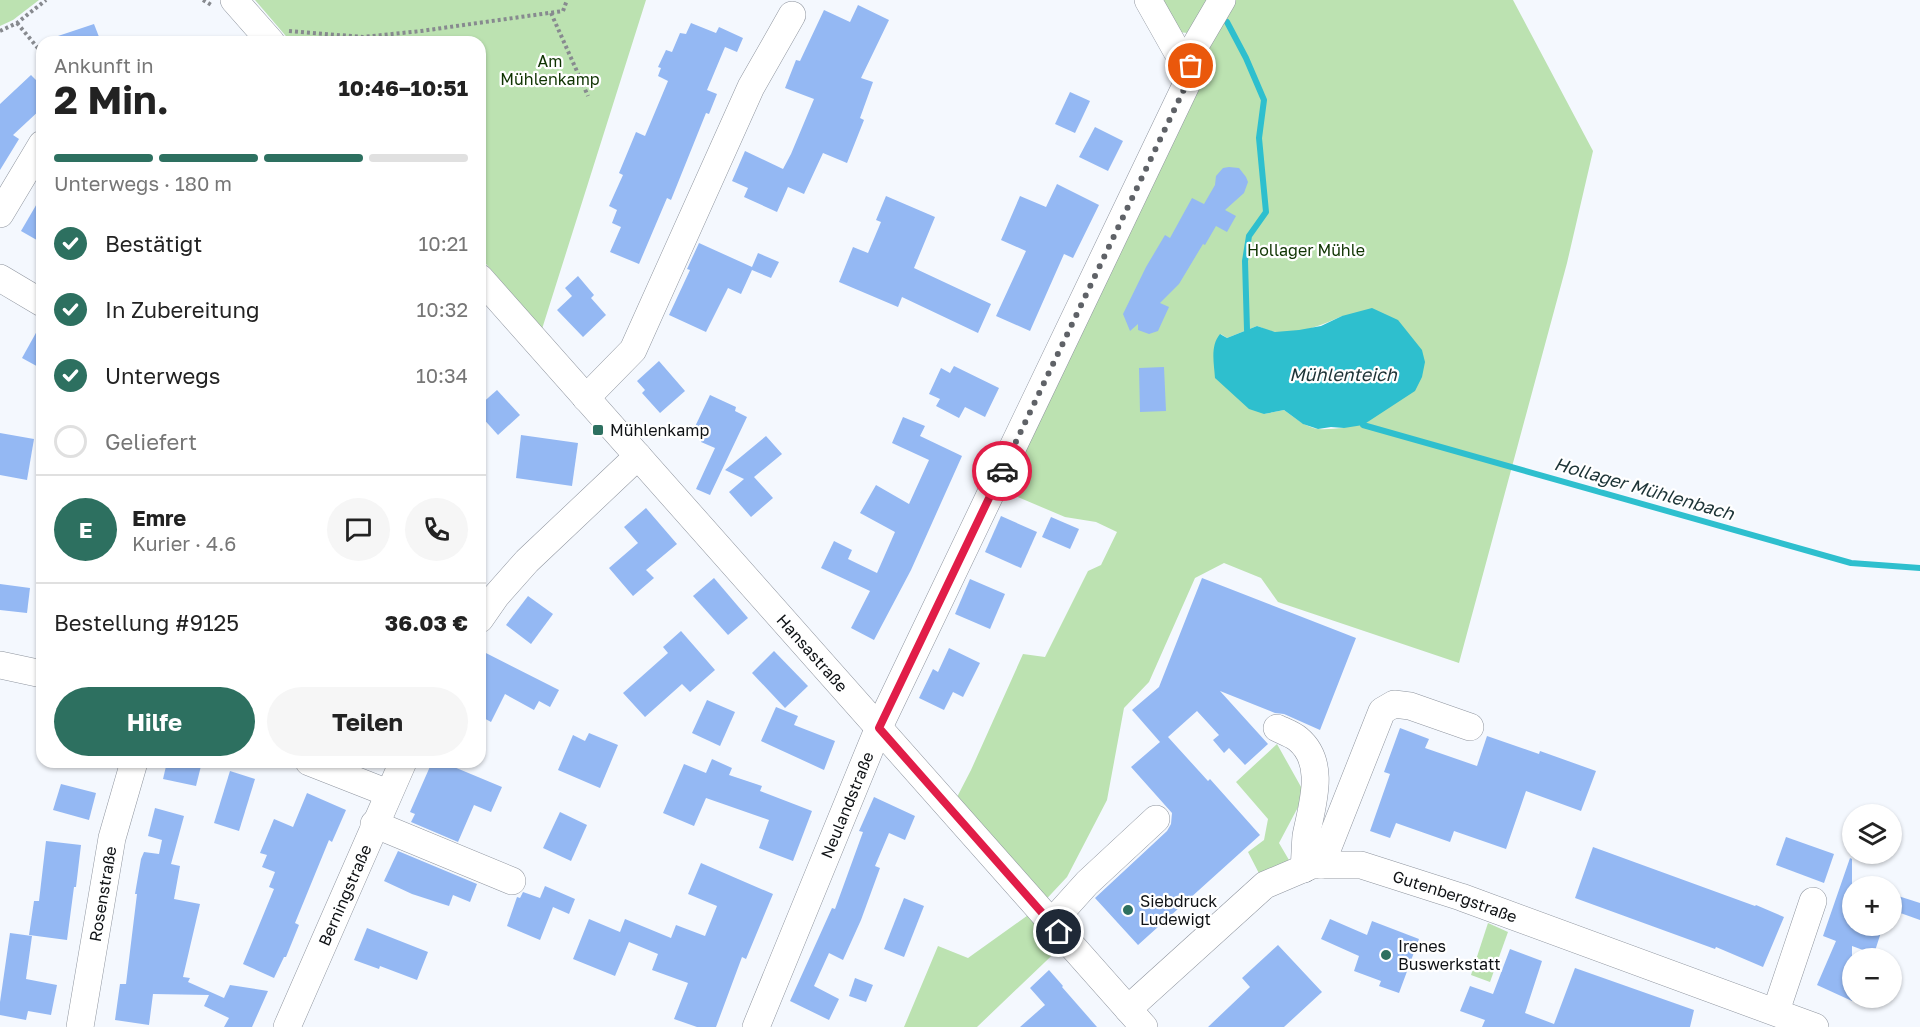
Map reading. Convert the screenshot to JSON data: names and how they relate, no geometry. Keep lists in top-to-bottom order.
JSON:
{
  "streets": {
    "street": [
      "Hansastraße",
      "Neulandstraße",
      "Rosenstraße",
      "Berningstraße",
      "Gutenbergstraße"
    ]
  },
  "crossings": [
    ["Hansastraße", "Neulandstraße"],
    ["Hansastraße", "Gutenbergstraße"]
  ],
  "water": ["Mühlenteich", "Hollager Mühlenbach"],
  "parks": ["Am Mühlenkamp", "Hollager Mühle"],
  "places": {
    "transit": ["Mühlenkamp"],
    "other": ["Siebdruck Ludewigt", "Irenes Buswerkstatt"]
  },
  "page": {
    "heading": ["2 Min.", "Ankunft in", "10:46–10:51"],
    "panel": [
      "Emre",
      "Kurier · 4.6",
      "Bestellung #9125",
      "36.03 €"
    ],
    "bar": "Unterwegs · 180 m",
    "list": [
      ["Bestätigt", "10:21"],
      ["In Zubereitung", "10:32"],
      ["Unterwegs", "10:34"],
      "Geliefert"
    ],
    "round": "E",
    "buttons": ["Hilfe", "Teilen"],
    "map_buttons": ["+", "−"]
  }
}
